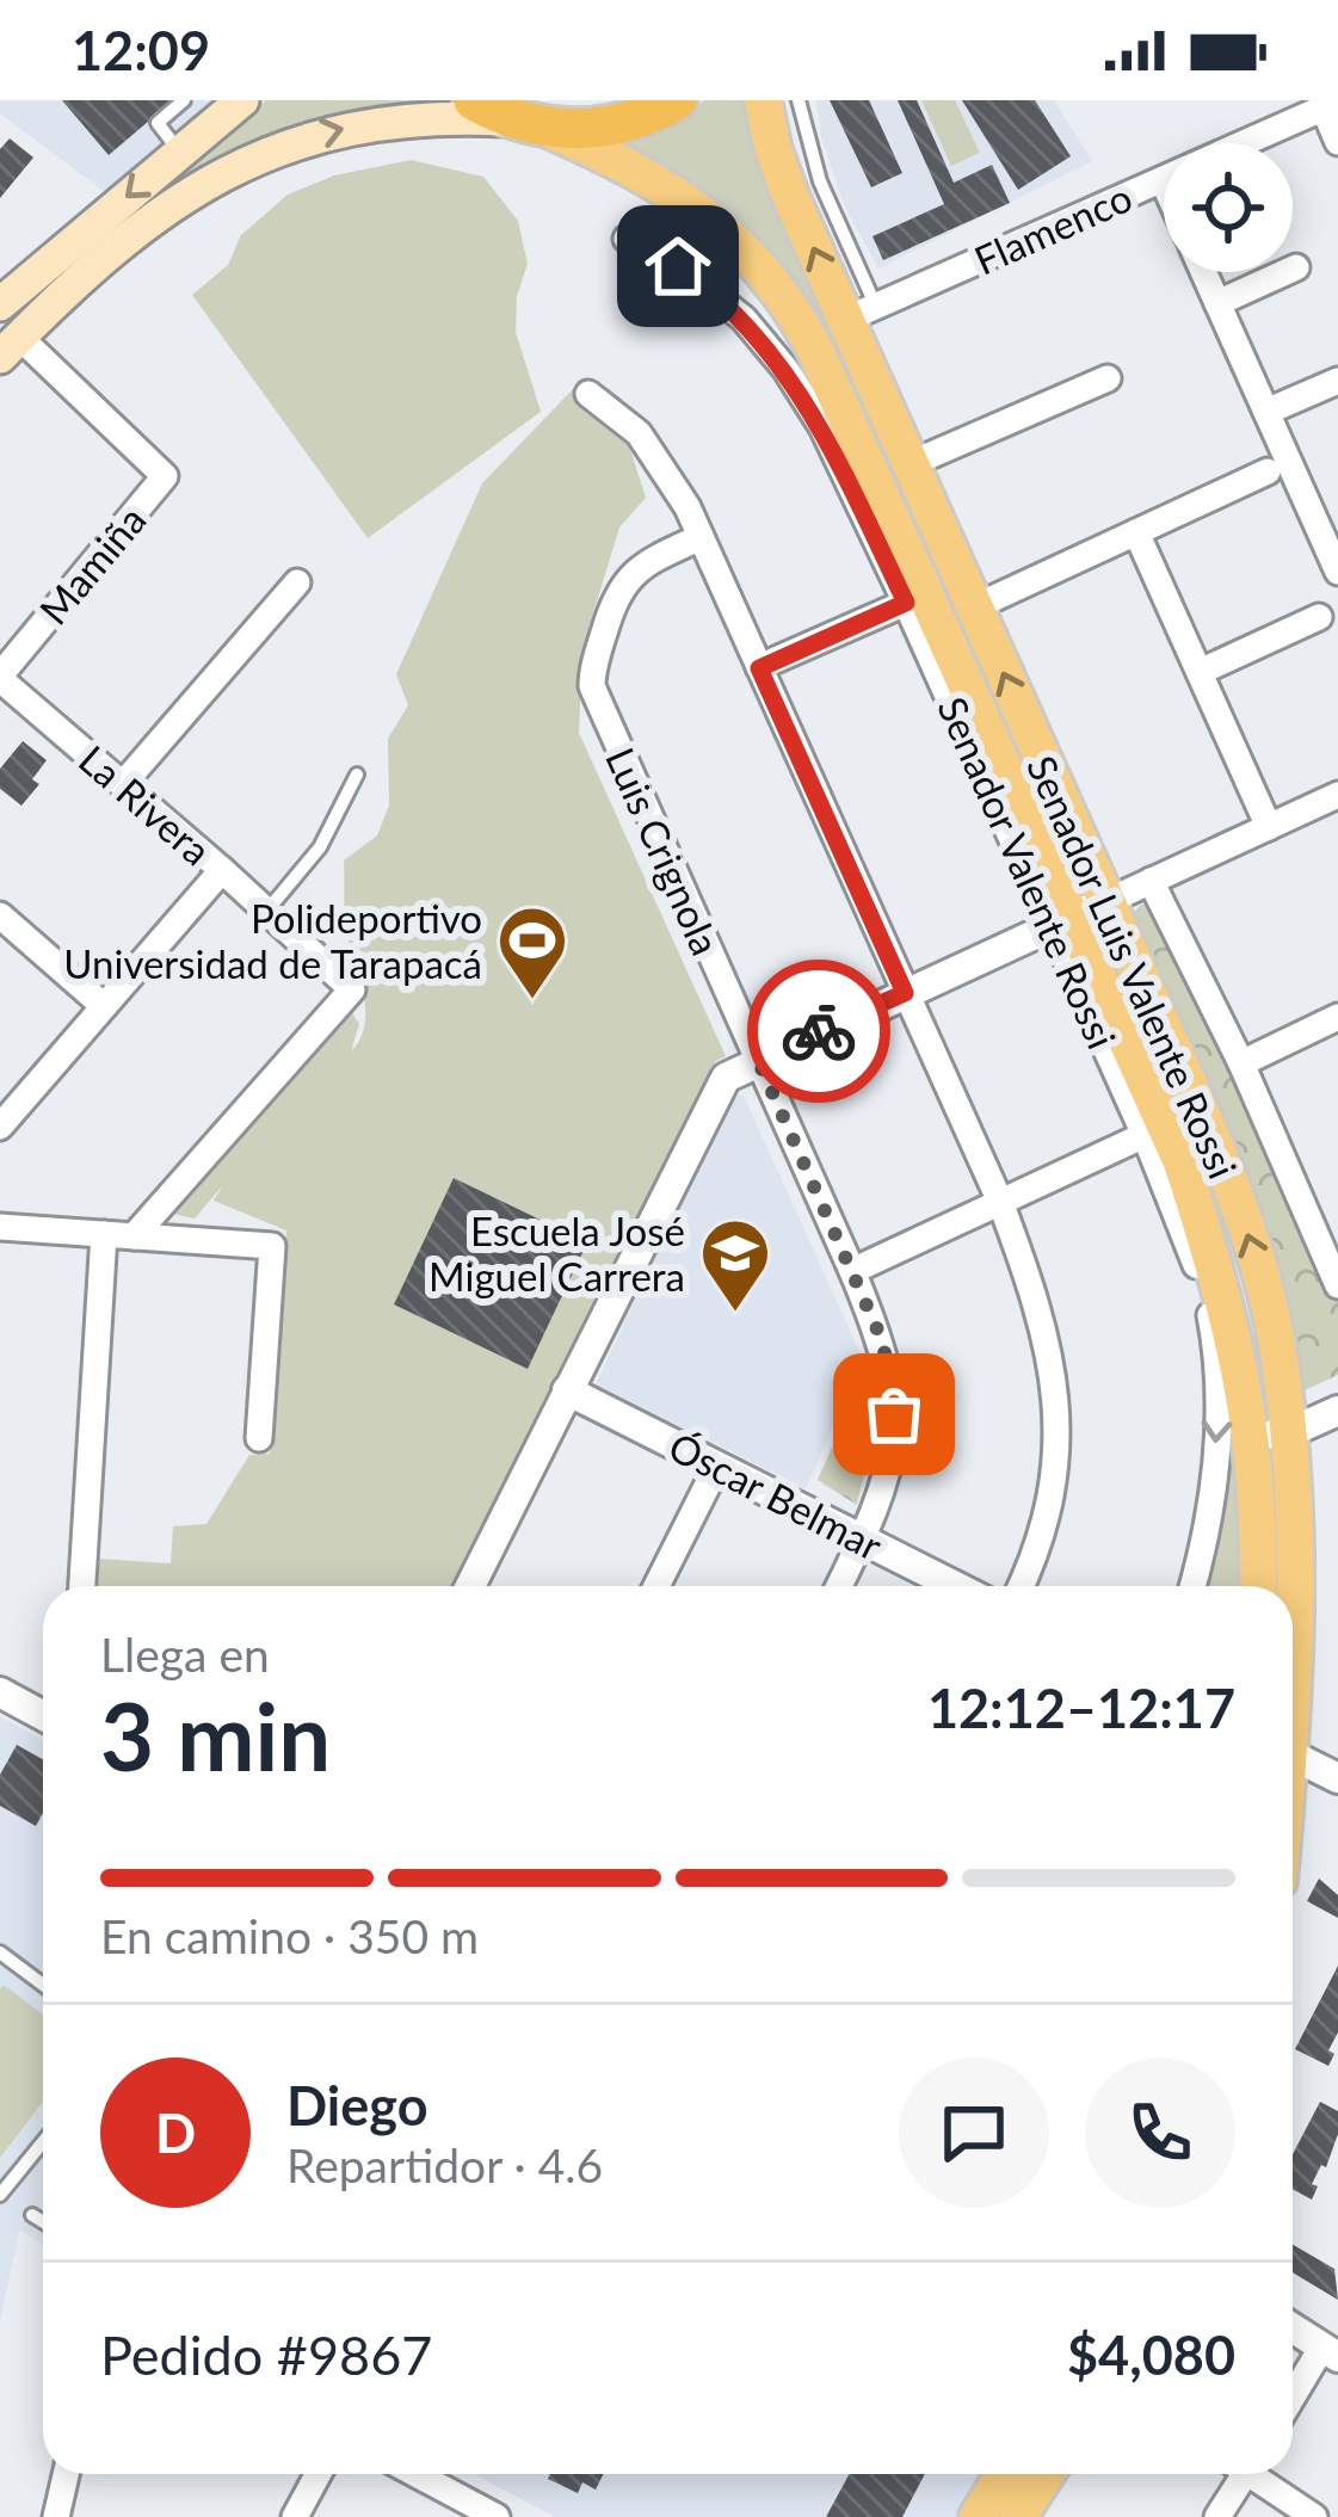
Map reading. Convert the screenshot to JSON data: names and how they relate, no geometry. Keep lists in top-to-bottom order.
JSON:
{
  "streets": {
    "main road": ["Senador Luis Valente Rossi"],
    "street": [
      "Flamenco",
      "Mamiña",
      "La Rivera",
      "Luis Crignola",
      "Senador Valente Rossi",
      "Óscar Belmar"
    ]
  },
  "crossings": [
    ["Flamenco", "Senador Luis Valente Rossi"],
    ["Mamiña", "La Rivera"],
    ["Luis Crignola", "Óscar Belmar"],
    ["Senador Valente Rossi", "Senador Luis Valente Rossi"]
  ],
  "places": {
    "sports": ["Polideportivo Universidad de Tarapacá"],
    "school or university": ["Escuela José Miguel Carrera"]
  },
  "page": {
    "status": "12:09",
    "heading": ["3 min", "Llega en", "12:12–12:17"],
    "panel": [
      "Diego",
      "Repartidor · 4.6",
      "Pedido #9867",
      "$4,080"
    ],
    "bar": "En camino · 350 m",
    "round": "D"
  }
}
